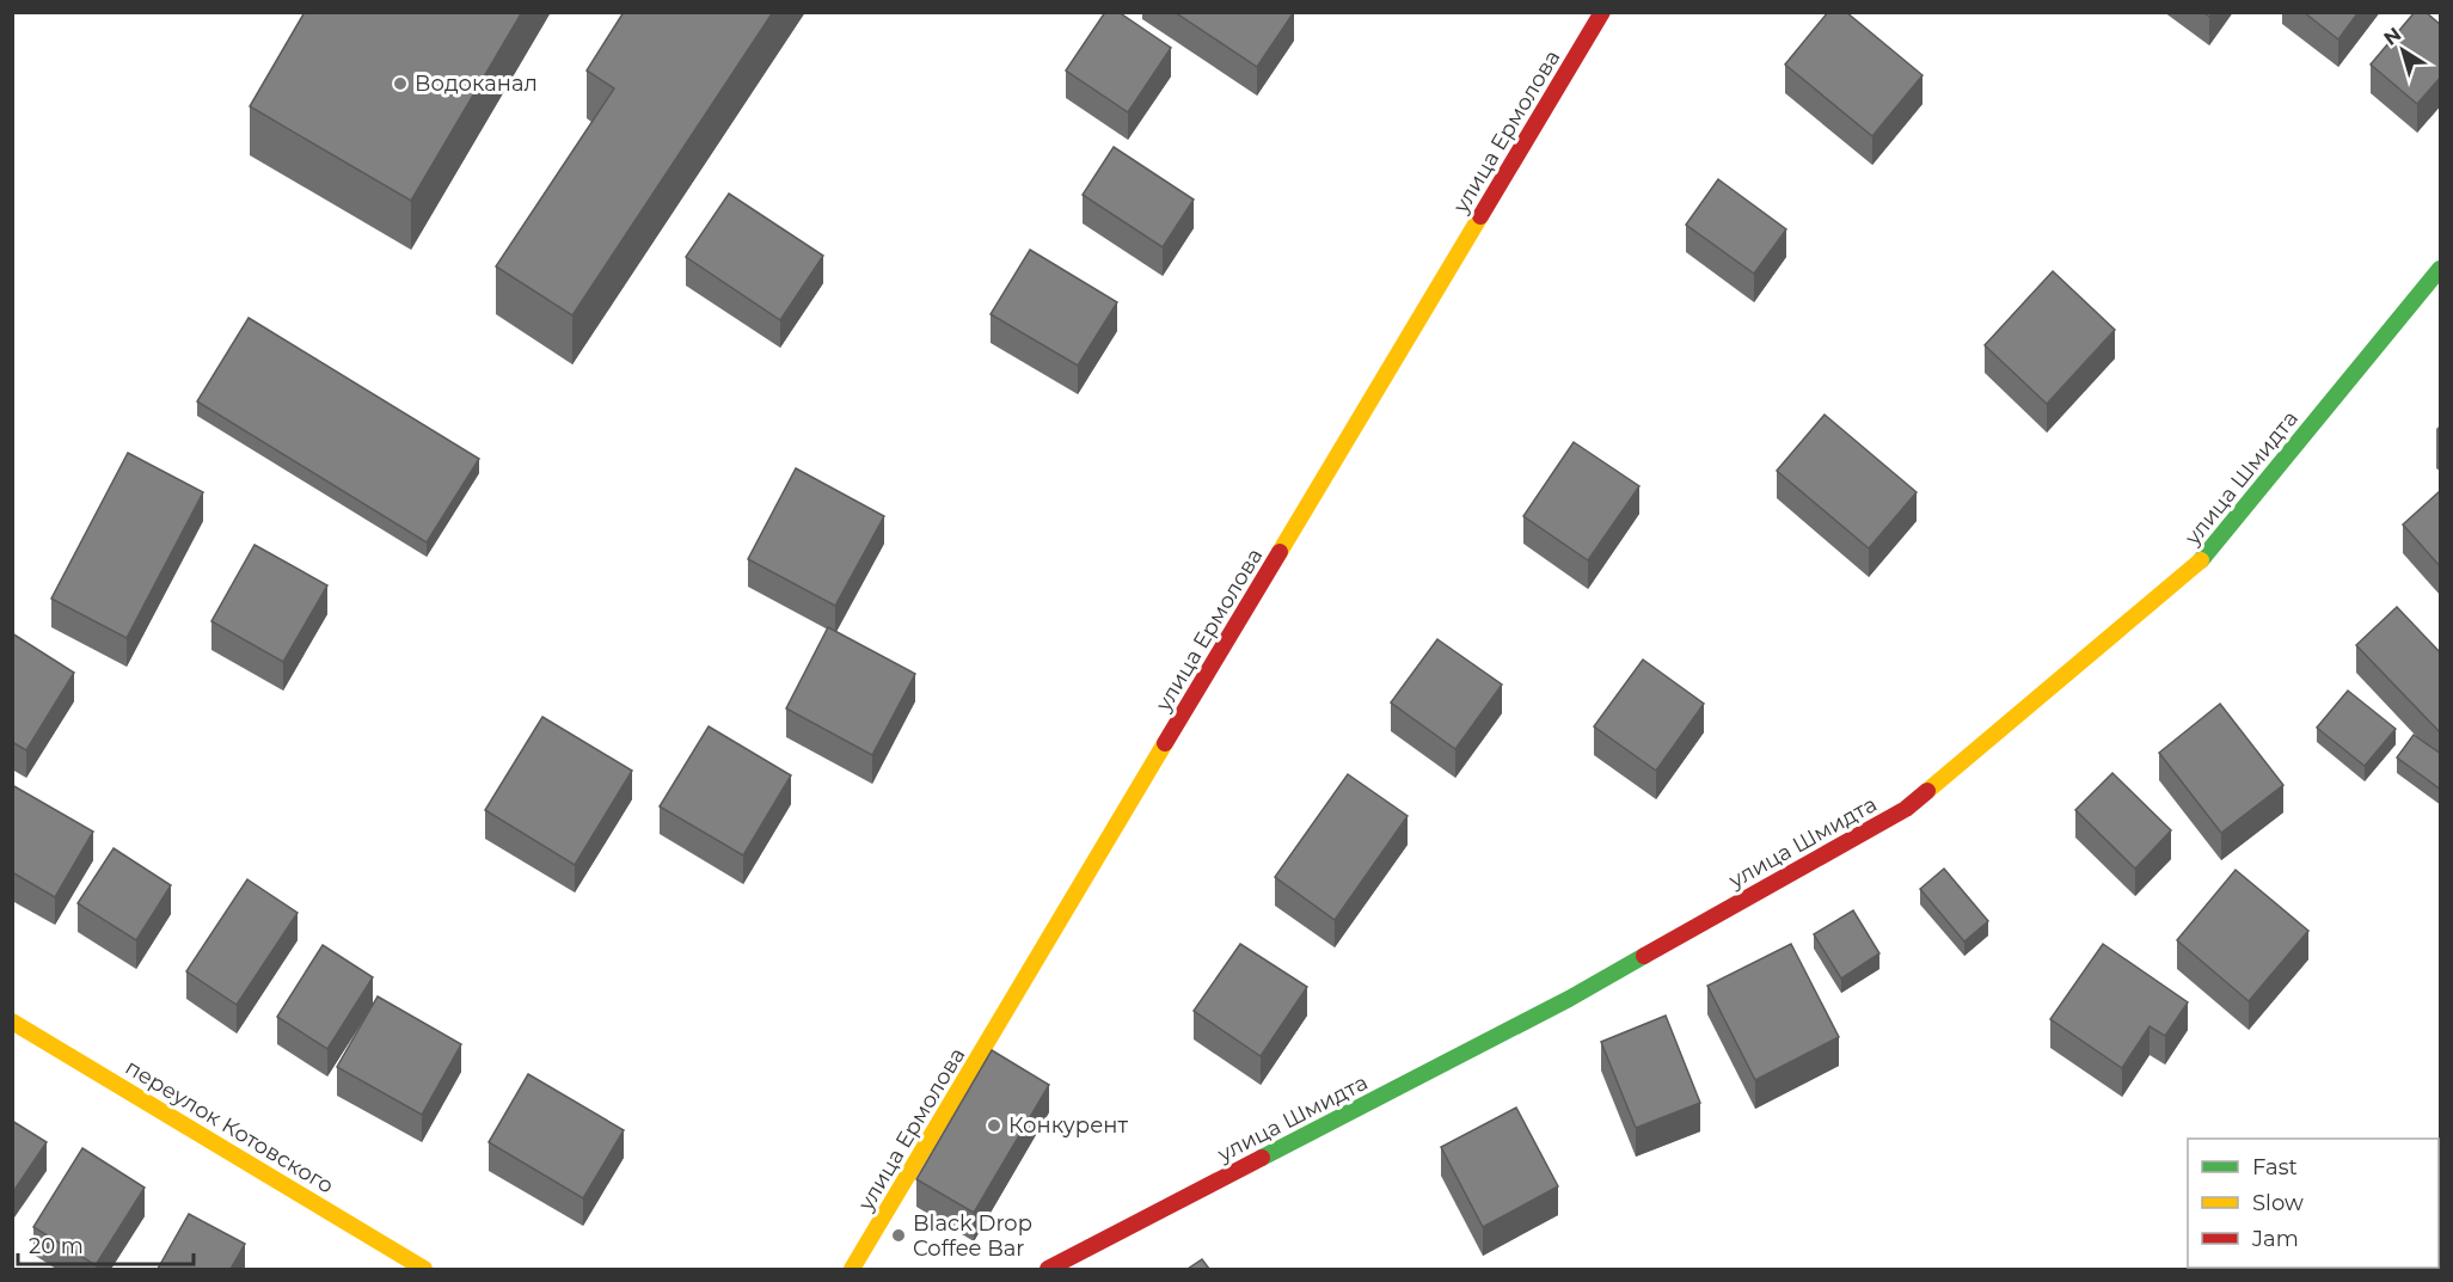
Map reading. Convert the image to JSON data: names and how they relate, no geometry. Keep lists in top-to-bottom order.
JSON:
{
  "streets": {
    "street": ["улица Ермолова", "улица Шмидта", "переулок Котовского"]
  },
  "places": ["Водоканал", "Конкурент", "Black Drop Coffee Bar"],
  "legend": ["Fast", "Slow", "Jam"],
  "scale_bar": "20 m",
  "north": "top left"
}
